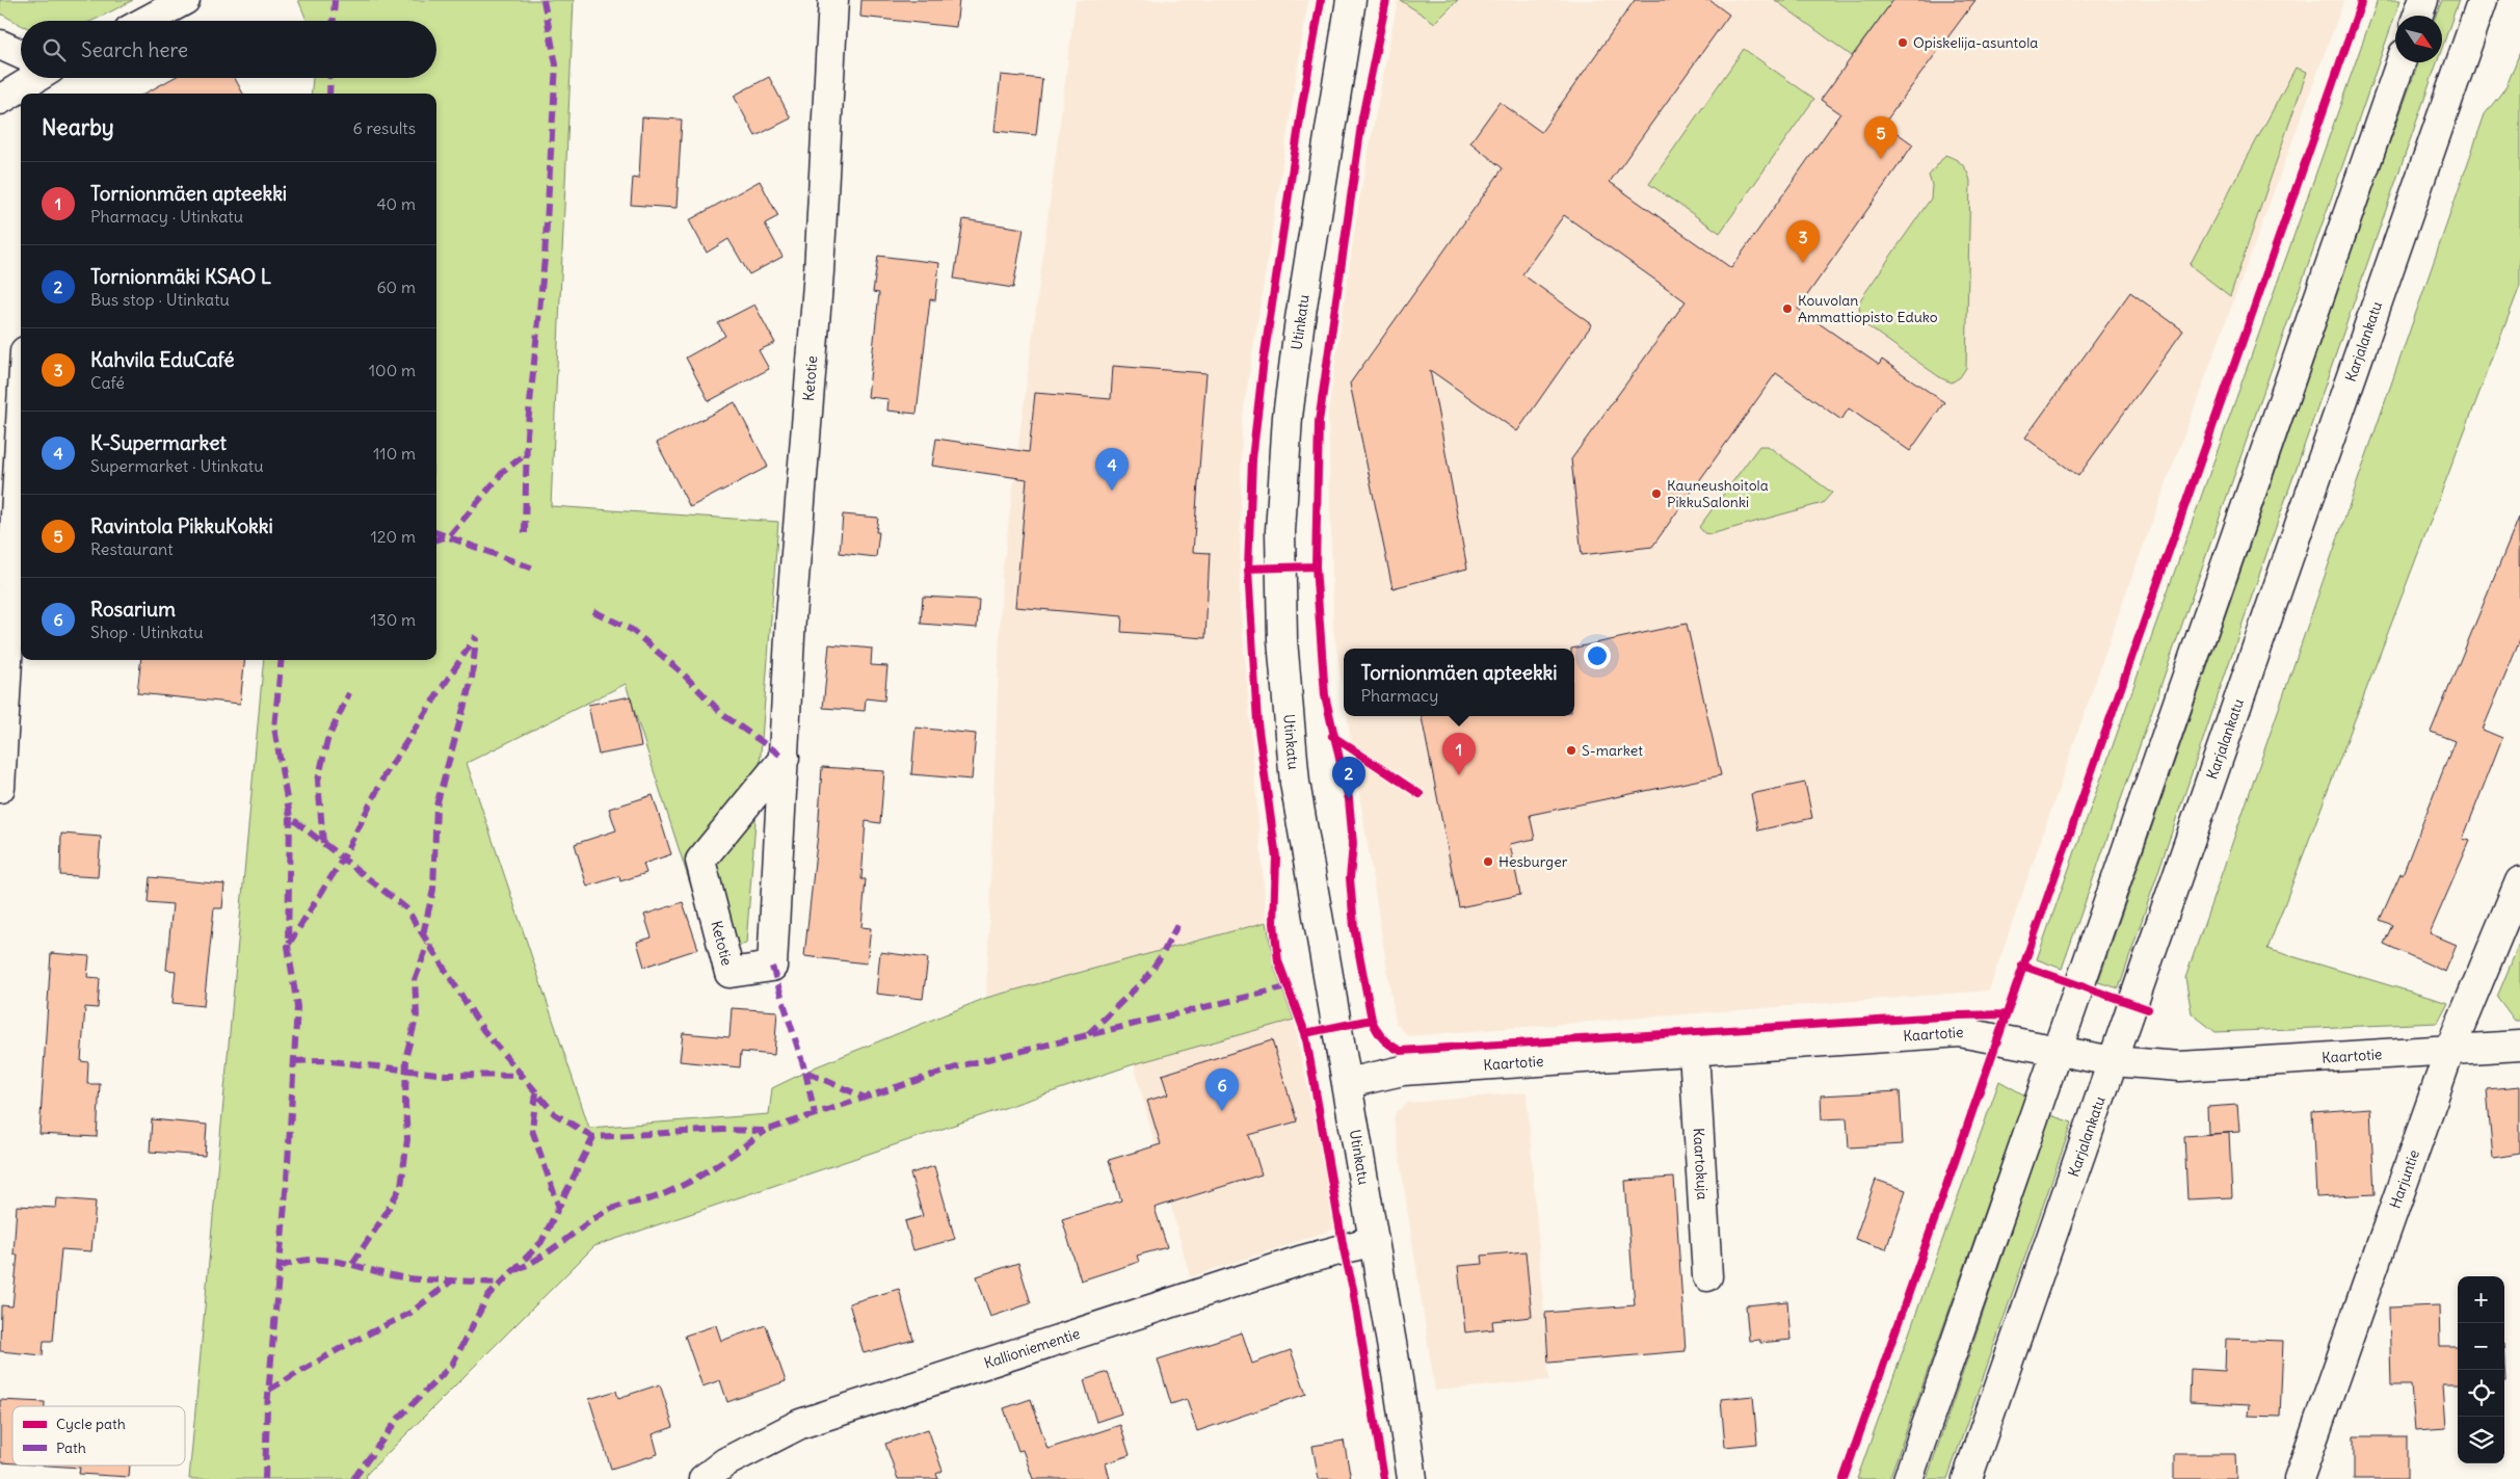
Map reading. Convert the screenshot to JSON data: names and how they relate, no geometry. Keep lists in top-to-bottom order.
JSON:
{
  "streets": {
    "street": [
      "Utinkatu",
      "Karjalankatu",
      "Ketotie",
      "Kaartotie",
      "Kaartokuja",
      "Harjuntie",
      "Kallioniementie"
    ]
  },
  "crossings": [
    ["Utinkatu", "Kaartotie"],
    ["Utinkatu", "Kallioniementie"],
    ["Karjalankatu", "Kaartotie"],
    ["Kaartotie", "Kaartokuja"],
    ["Kaartotie", "Harjuntie"]
  ],
  "places": [
    "Opiskelija-asuntola",
    "Kouvolan Ammattiopisto Eduko",
    "Kauneushoitola PikkuSalonki",
    "S-market",
    "Hesburger"
  ],
  "legend": ["Cycle path", "Path"],
  "north": "bottom right",
  "page": {
    "search": "Search here",
    "heading": ["Nearby", "6 results"],
    "pins": [
      "5",
      "3",
      "4",
      "1",
      "2",
      "6"
    ],
    "list": [
      {
        "mark": "1",
        "name": "Tornionmäen apteekki",
        "note": "Pharmacy · Utinkatu",
        "value": "40 m"
      },
      {
        "mark": "2",
        "name": "Tornionmäki KSAO L",
        "note": "Bus stop · Utinkatu",
        "value": "60 m"
      },
      {
        "mark": "3",
        "name": "Kahvila EduCafé",
        "note": "Café",
        "value": "100 m"
      },
      {
        "mark": "4",
        "name": "K-Supermarket",
        "note": "Supermarket · Utinkatu",
        "value": "110 m"
      },
      {
        "mark": "5",
        "name": "Ravintola PikkuKokki",
        "note": "Restaurant",
        "value": "120 m"
      },
      {
        "mark": "6",
        "name": "Rosarium",
        "note": "Shop · Utinkatu",
        "value": "130 m"
      }
    ],
    "popup": ["Tornionmäen apteekki", "Pharmacy"],
    "map_buttons": ["+", "−"]
  }
}
